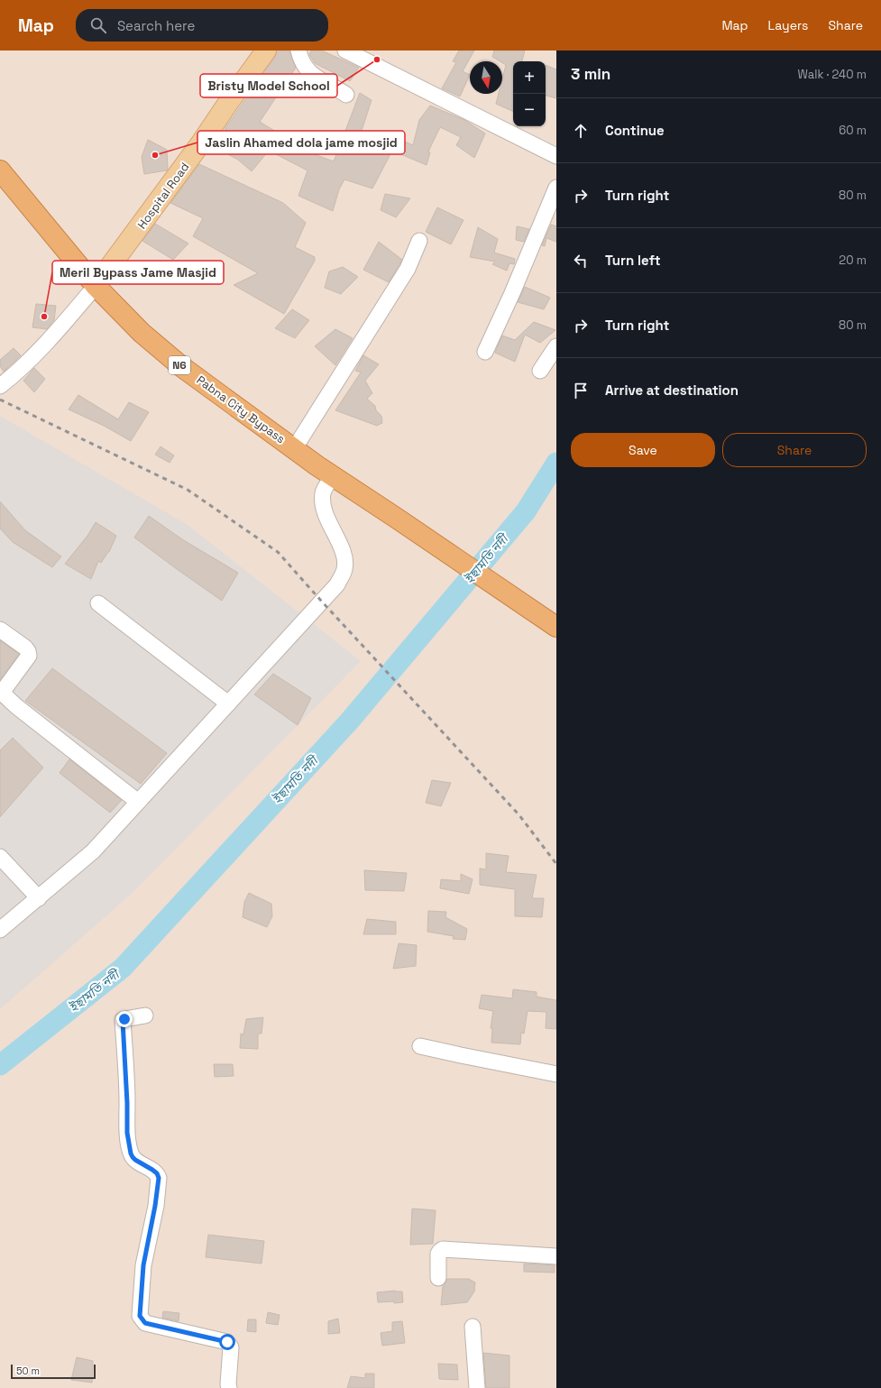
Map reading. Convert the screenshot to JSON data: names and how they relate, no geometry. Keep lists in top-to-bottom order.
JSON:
{
  "streets": {
    "highway": ["N6", "Pabna City Bypass"],
    "main road": ["Hospital Road"]
  },
  "crossings": [
    ["Hospital Road", "Pabna City Bypass"]
  ],
  "water": ["ইছামতি নদী"],
  "places": ["Bristy Model School", "Jaslin Ahamed dola jame mosjid", "Meril Bypass Jame Masjid"],
  "scale_bar": "50 m",
  "north": "bottom",
  "page": {
    "header": "Map",
    "search": "Search here",
    "nav": ["Map", "Layers", "Share"],
    "heading": ["3 min", "Walk · 240 m"],
    "map_buttons": ["+", "−"],
    "list": [
      ["Continue", "60 m"],
      ["Turn right", "80 m"],
      ["Turn left", "20 m"],
      ["Turn right", "80 m"],
      "Arrive at destination"
    ],
    "buttons": ["Save", "Share"],
    "scale": "50 m"
  }
}
